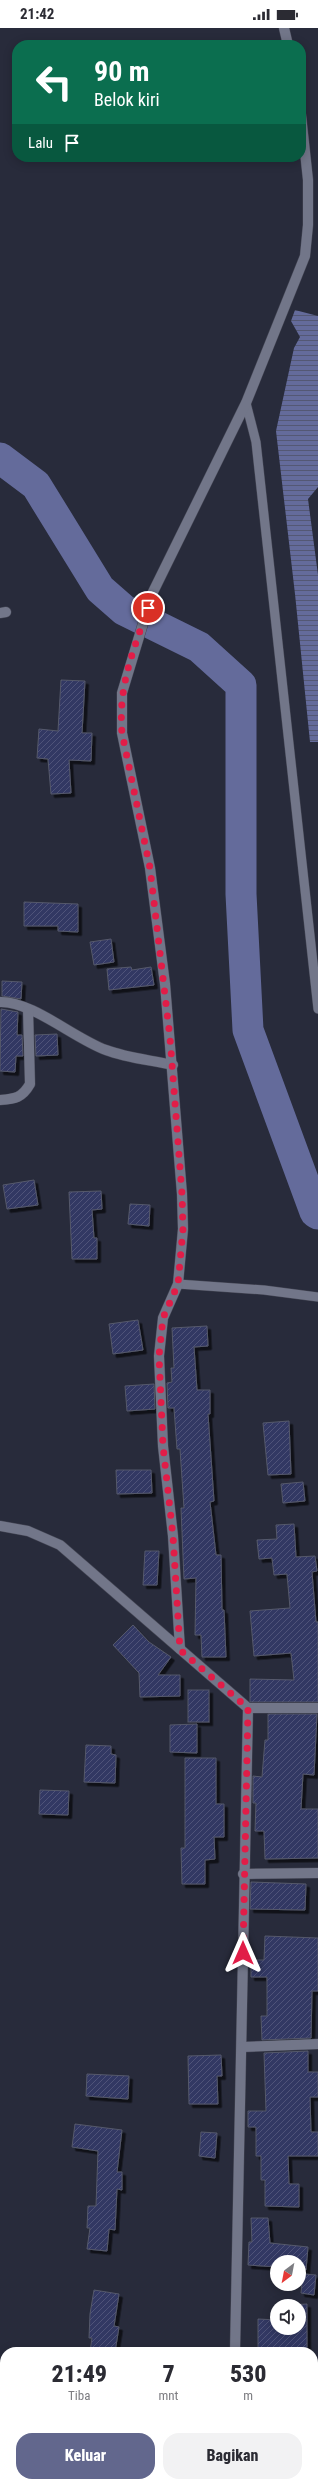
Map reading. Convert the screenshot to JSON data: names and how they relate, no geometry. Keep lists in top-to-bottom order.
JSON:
{
  "north": "bottom left",
  "page": {
    "status": "21:42",
    "turn": ["90 m", "Belok kiri"],
    "then": "Lalu",
    "eta": [
      "21:49",
      "Tiba",
      "7",
      "mnt",
      "530",
      "m"
    ],
    "buttons": ["Keluar", "Bagikan"]
  }
}
